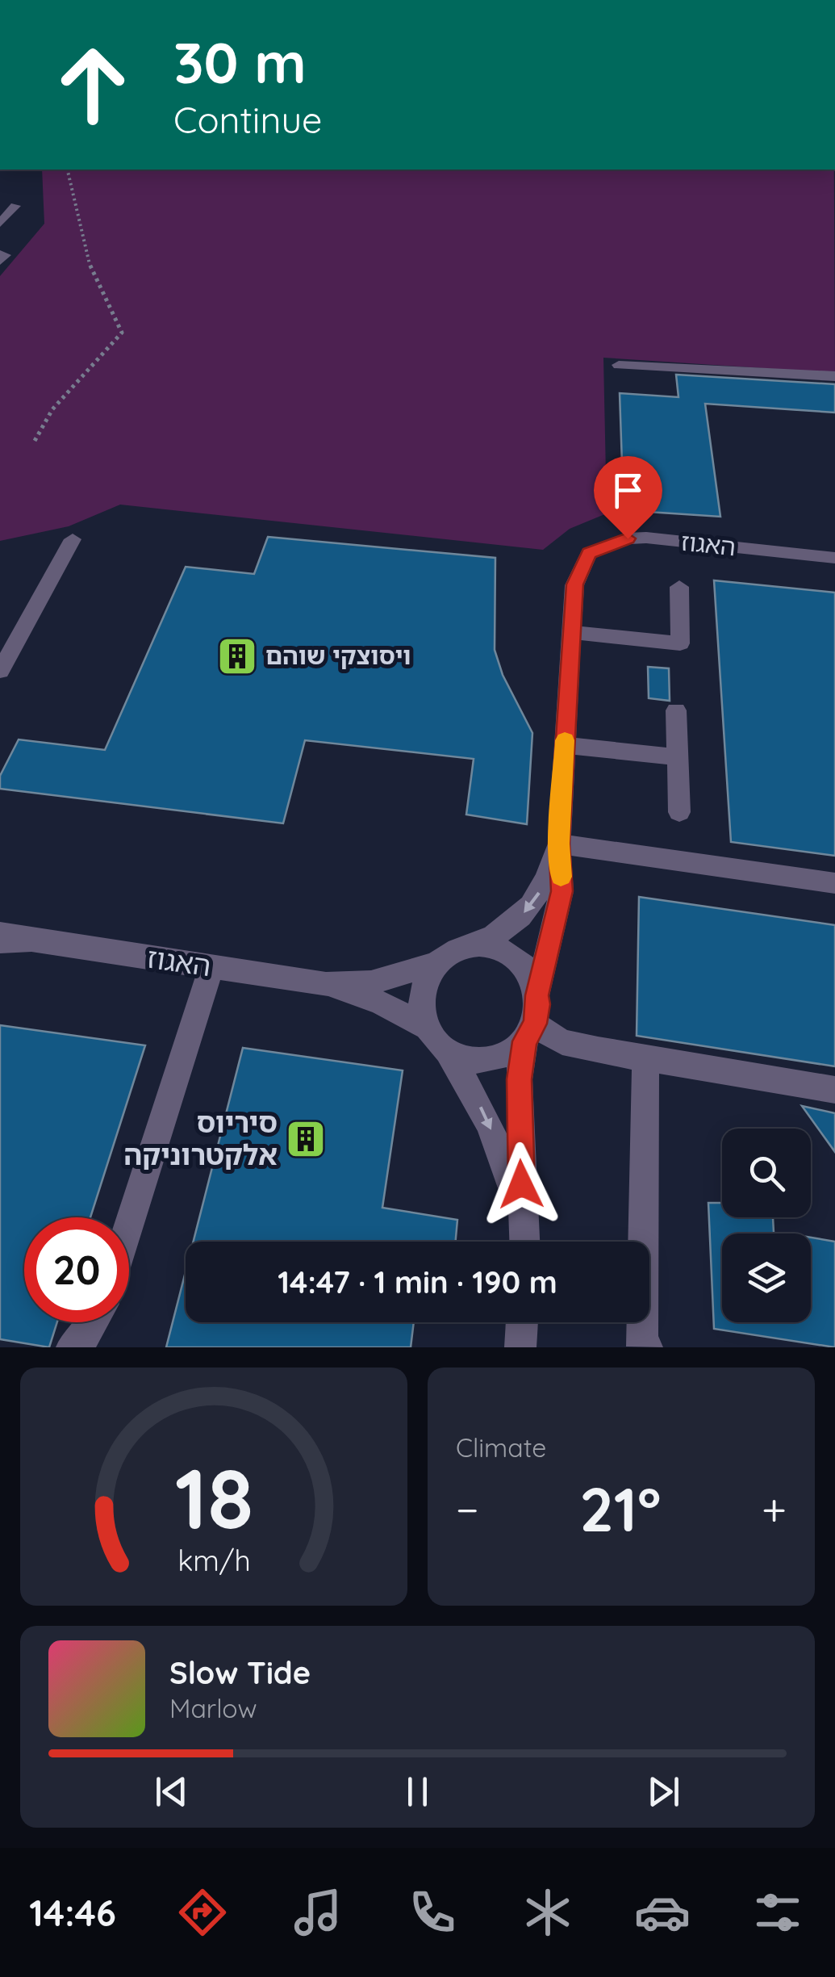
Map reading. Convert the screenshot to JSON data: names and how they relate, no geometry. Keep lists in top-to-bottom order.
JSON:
{
  "streets": {
    "street": ["האגוז"]
  },
  "places": {
    "building": ["ויסוצקי שוהם", "סיריוס אלקטרוניקה"]
  },
  "page": {
    "turn": ["30 m", "Continue"],
    "limit": "20",
    "trip": "14:47 · 1 min · 190 m",
    "tile": "Climate",
    "heat": ["−", "21°", "+"],
    "song": ["Slow Tide", "Marlow"],
    "tabs": "14:46",
    "gauge": ["18", "km/h"]
  }
}
